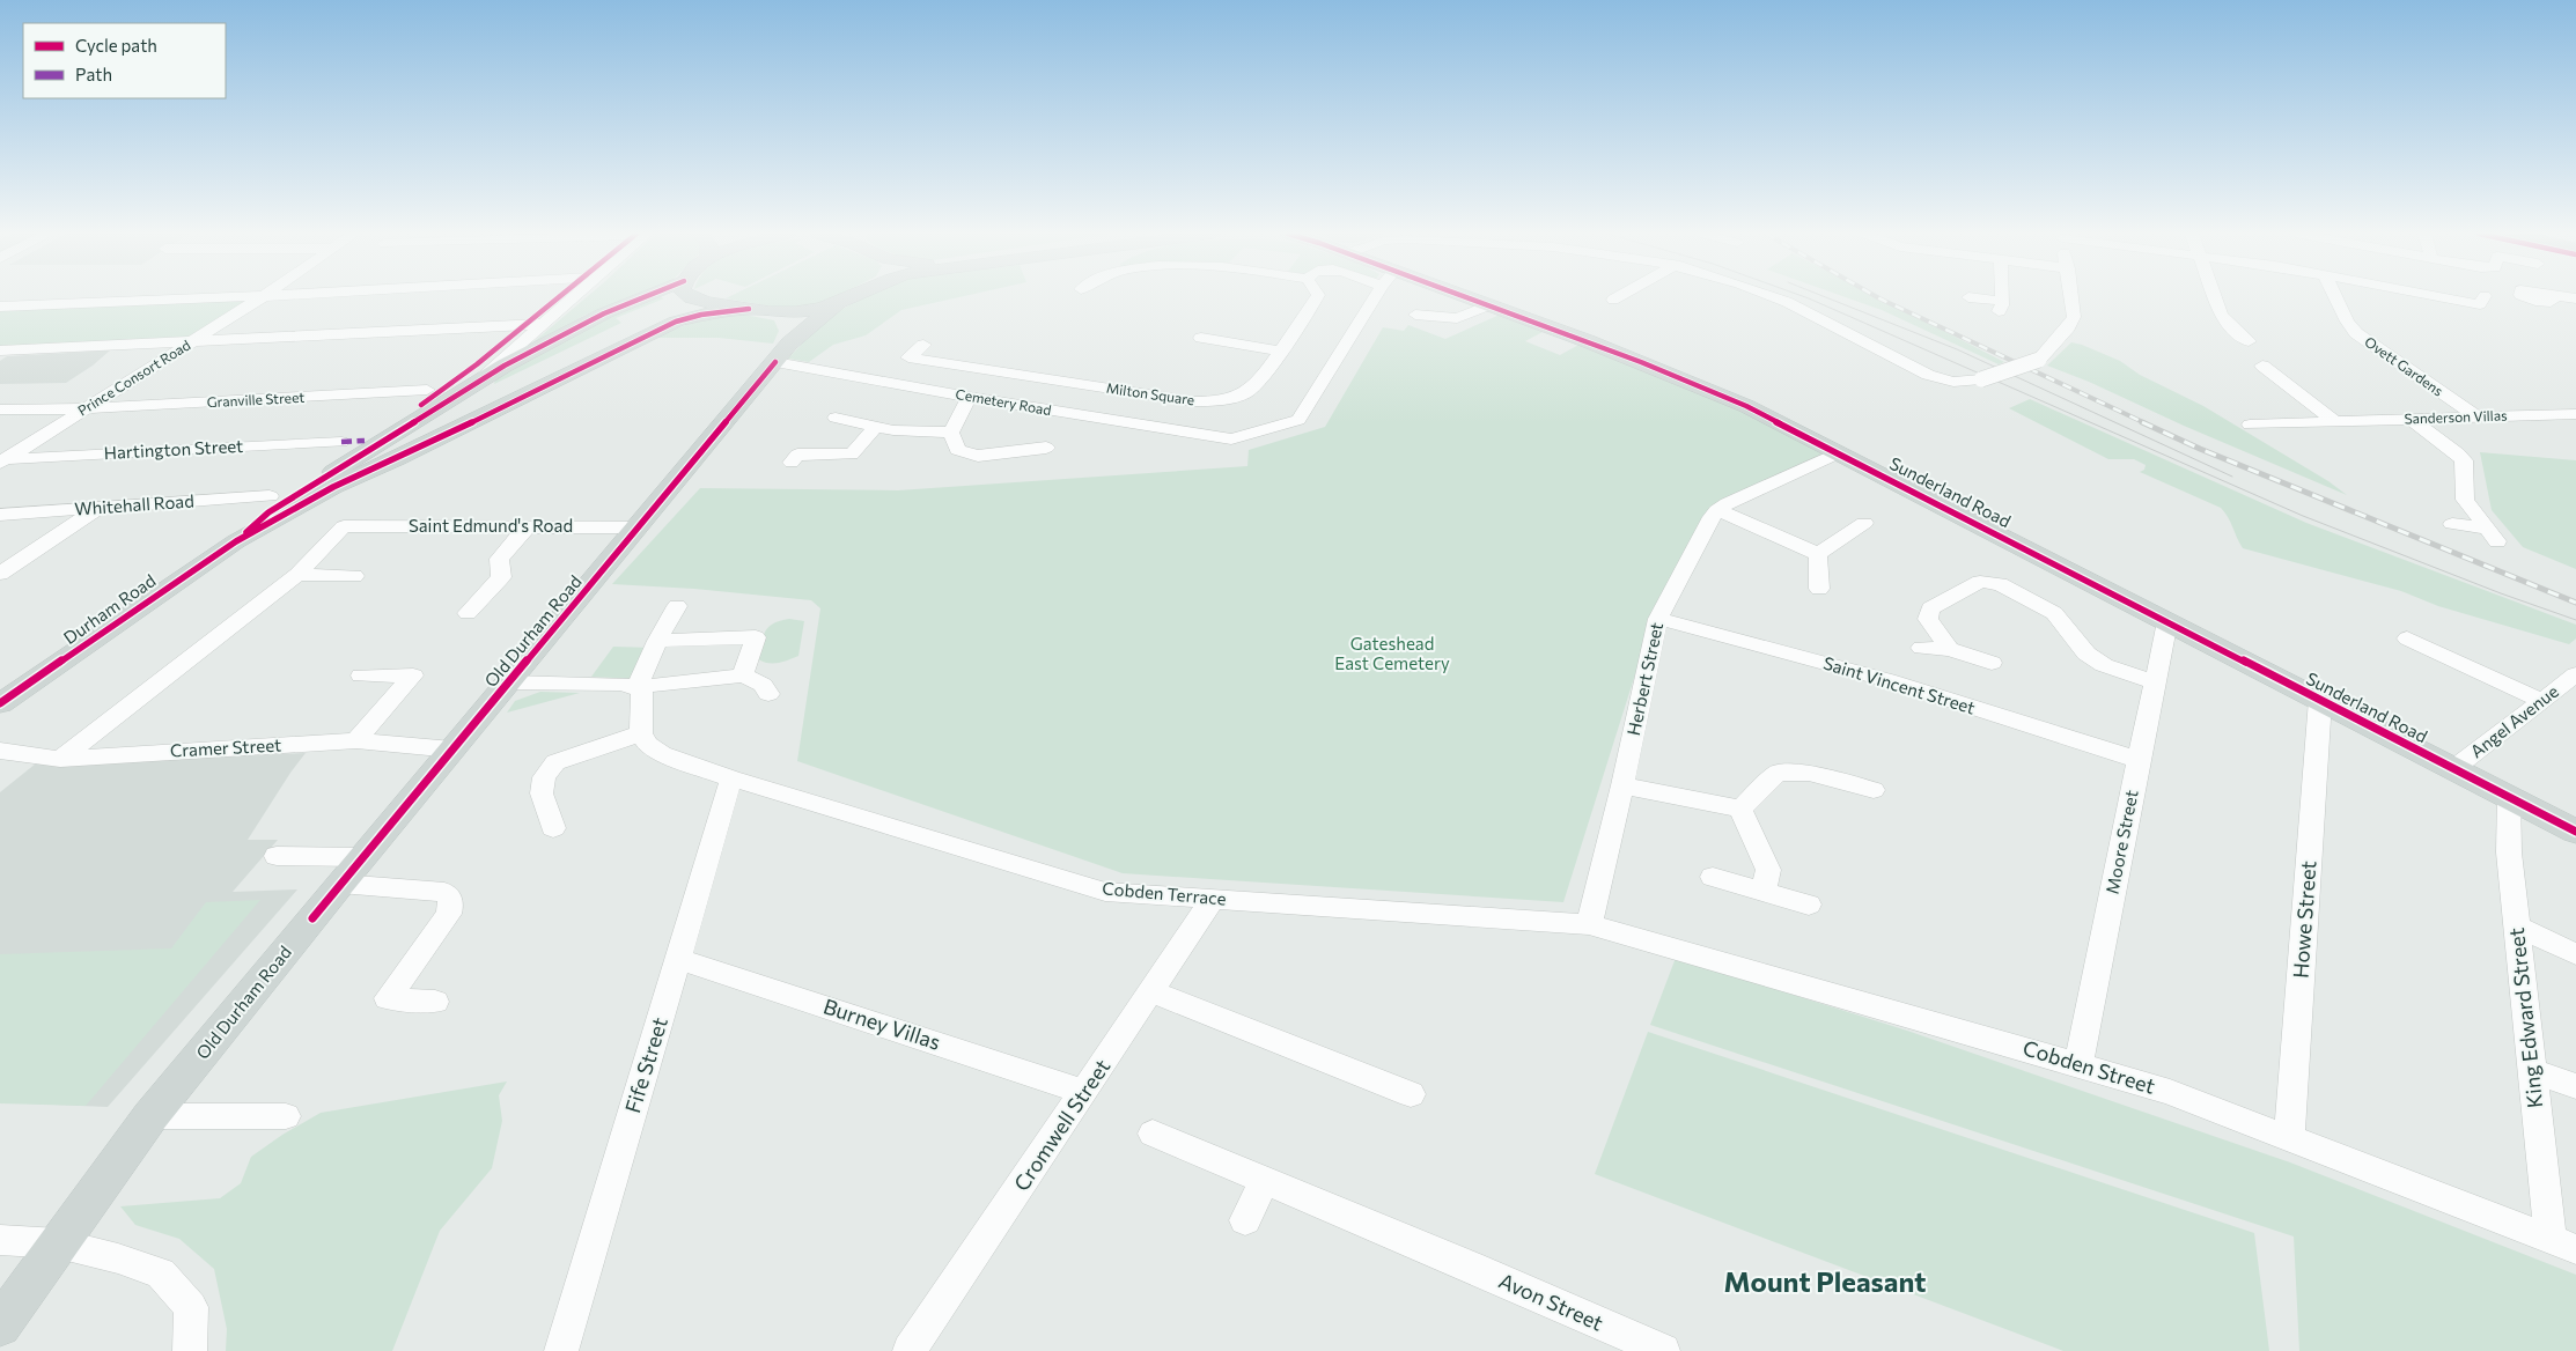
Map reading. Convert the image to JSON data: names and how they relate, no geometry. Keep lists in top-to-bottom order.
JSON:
{
  "streets": {
    "main road": ["Sunderland Road", "Durham Road", "Old Durham Road"],
    "street": [
      "Ovett Gardens",
      "Prince Consort Road",
      "Milton Square",
      "Granville Street",
      "Cemetery Road",
      "Sanderson Villas",
      "Hartington Street",
      "Whitehall Road",
      "Saint Edmund's Road",
      "Herbert Street",
      "Saint Vincent Street",
      "Angel Avenue",
      "Cramer Street",
      "Moore Street",
      "Cobden Terrace",
      "Howe Street",
      "King Edward Street",
      "Burney Villas",
      "Fife Street",
      "Cobden Street",
      "Cromwell Street",
      "Avon Street"
    ]
  },
  "crossings": [
    ["Ovett Gardens", "Sanderson Villas"],
    ["Prince Consort Road", "Granville Street"],
    ["Prince Consort Road", "Hartington Street"],
    ["Cemetery Road", "Old Durham Road"],
    ["Sunderland Road", "Angel Avenue"],
    ["Sunderland Road", "Moore Street"],
    ["Sunderland Road", "Howe Street"],
    ["Sunderland Road", "King Edward Street"],
    ["Saint Edmund's Road", "Old Durham Road"],
    ["Old Durham Road", "Cramer Street"],
    ["Herbert Street", "Saint Vincent Street"],
    ["Herbert Street", "Cobden Terrace"],
    ["Herbert Street", "Cobden Street"],
    ["Saint Vincent Street", "Moore Street"],
    ["Moore Street", "Cobden Street"],
    ["Cobden Terrace", "Fife Street"],
    ["Cobden Terrace", "Cobden Street"],
    ["Cobden Terrace", "Cromwell Street"],
    ["Howe Street", "Cobden Street"],
    ["King Edward Street", "Cobden Street"],
    ["Burney Villas", "Fife Street"],
    ["Burney Villas", "Cromwell Street"]
  ],
  "districts": ["Mount Pleasant"],
  "parks": ["Gateshead East Cemetery"],
  "legend": ["Cycle path", "Path"]
}
